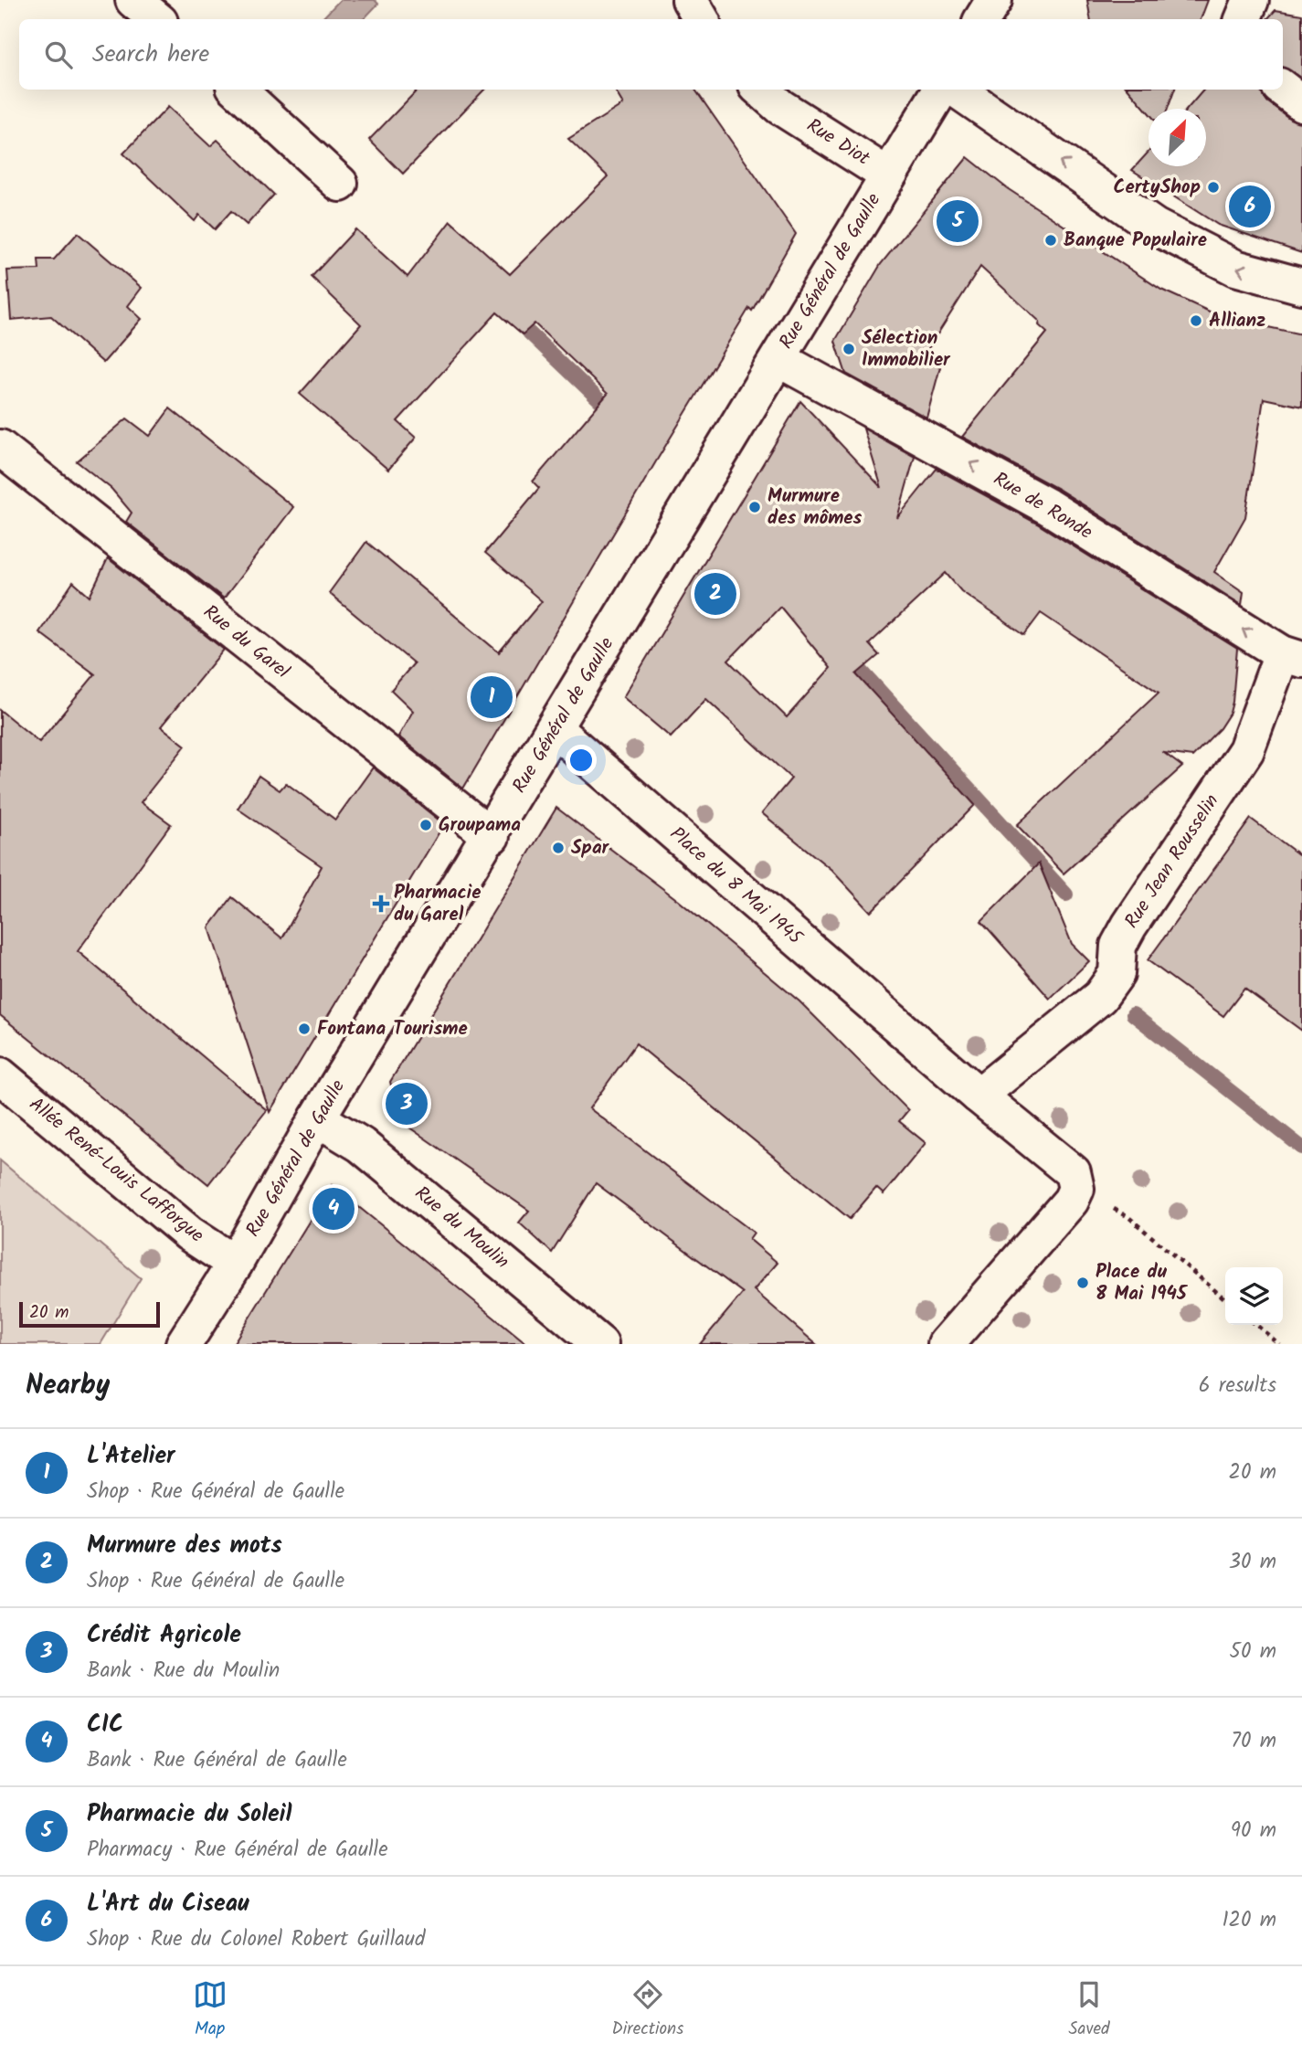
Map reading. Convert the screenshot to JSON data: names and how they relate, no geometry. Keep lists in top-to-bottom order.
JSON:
{
  "streets": {
    "street": [
      "Rue Diot",
      "Rue Général de Gaulle",
      "Rue de Ronde",
      "Rue du Garel",
      "Rue Jean Rousselin",
      "Place du 8 Mai 1945",
      "Allée René-Louis Lafforgue",
      "Rue du Moulin"
    ]
  },
  "crossings": [
    ["Rue Diot", "Rue Général de Gaulle"],
    ["Rue Général de Gaulle", "Rue de Ronde"],
    ["Rue Général de Gaulle", "Rue du Garel"],
    ["Rue Général de Gaulle", "Place du 8 Mai 1945"],
    ["Rue Général de Gaulle", "Allée René-Louis Lafforgue"],
    ["Rue Général de Gaulle", "Rue du Moulin"],
    ["Rue de Ronde", "Rue Jean Rousselin"],
    ["Rue Jean Rousselin", "Place du 8 Mai 1945"]
  ],
  "places": {
    "other": [
      "CertyShop",
      "Banque Populaire",
      "Allianz",
      "Sélection Immobilier",
      "Murmure des mômes",
      "Groupama",
      "Spar",
      "Fontana Tourisme",
      "Place du 8 Mai 1945"
    ],
    "health": ["Pharmacie du Garel"]
  },
  "scale_bar": "20 m",
  "north": "top right",
  "page": {
    "search": "Search here",
    "pins": [
      "6",
      "5",
      "2",
      "1",
      "3",
      "4"
    ],
    "scale": "20 m",
    "heading": ["Nearby", "6 results"],
    "list": [
      {
        "mark": "1",
        "name": "L'Atelier",
        "note": "Shop · Rue Général de Gaulle",
        "value": "20 m"
      },
      {
        "mark": "2",
        "name": "Murmure des mots",
        "note": "Shop · Rue Général de Gaulle",
        "value": "30 m"
      },
      {
        "mark": "3",
        "name": "Crédit Agricole",
        "note": "Bank · Rue du Moulin",
        "value": "50 m"
      },
      {
        "mark": "4",
        "name": "CIC",
        "note": "Bank · Rue Général de Gaulle",
        "value": "70 m"
      },
      {
        "mark": "5",
        "name": "Pharmacie du Soleil",
        "note": "Pharmacy · Rue Général de Gaulle",
        "value": "90 m"
      },
      {
        "mark": "6",
        "name": "L'Art du Ciseau",
        "note": "Shop · Rue du Colonel Robert Guillaud",
        "value": "120 m"
      }
    ],
    "nav": ["Map", "Directions", "Saved"]
  }
}
